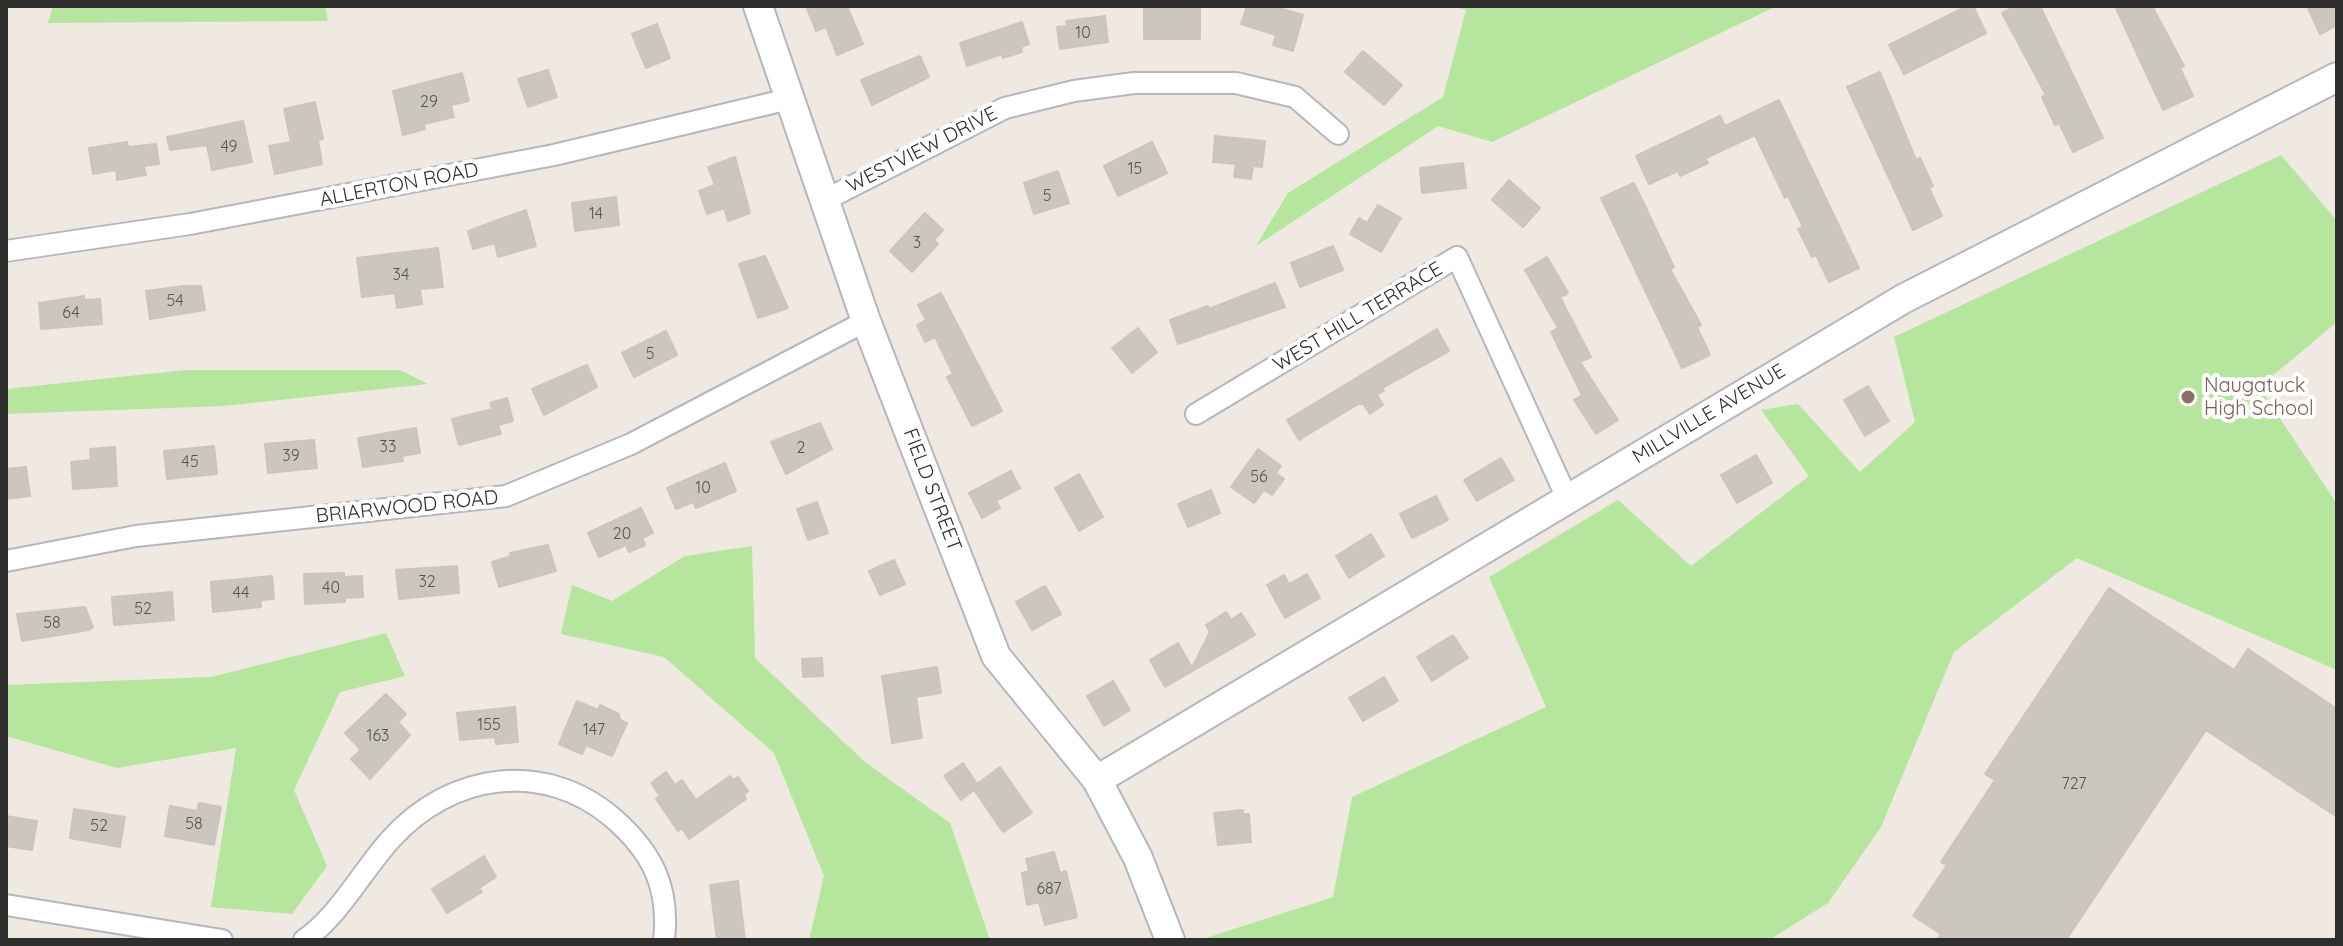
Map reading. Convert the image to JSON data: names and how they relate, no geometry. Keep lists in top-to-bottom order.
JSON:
{
  "streets": {
    "street": [
      "WESTVIEW DRIVE",
      "ALLERTON ROAD",
      "WEST HILL TERRACE",
      "MILLVILLE AVENUE",
      "FIELD STREET",
      "BRIARWOOD ROAD"
    ]
  },
  "crossings": [
    ["WESTVIEW DRIVE", "FIELD STREET"],
    ["ALLERTON ROAD", "FIELD STREET"],
    ["WEST HILL TERRACE", "MILLVILLE AVENUE"],
    ["MILLVILLE AVENUE", "FIELD STREET"],
    ["FIELD STREET", "BRIARWOOD ROAD"]
  ],
  "places": ["Naugatuck High School"],
  "house_numbers": [
    "10",
    "29",
    "49",
    "15",
    "5",
    "14",
    "3",
    "34",
    "54",
    "64",
    "5",
    "33",
    "2",
    "39",
    "45",
    "56",
    "10",
    "20",
    "32",
    "40",
    "44",
    "52",
    "58",
    "155",
    "147",
    "163",
    "727",
    "58",
    "52",
    "687"
  ]
}
